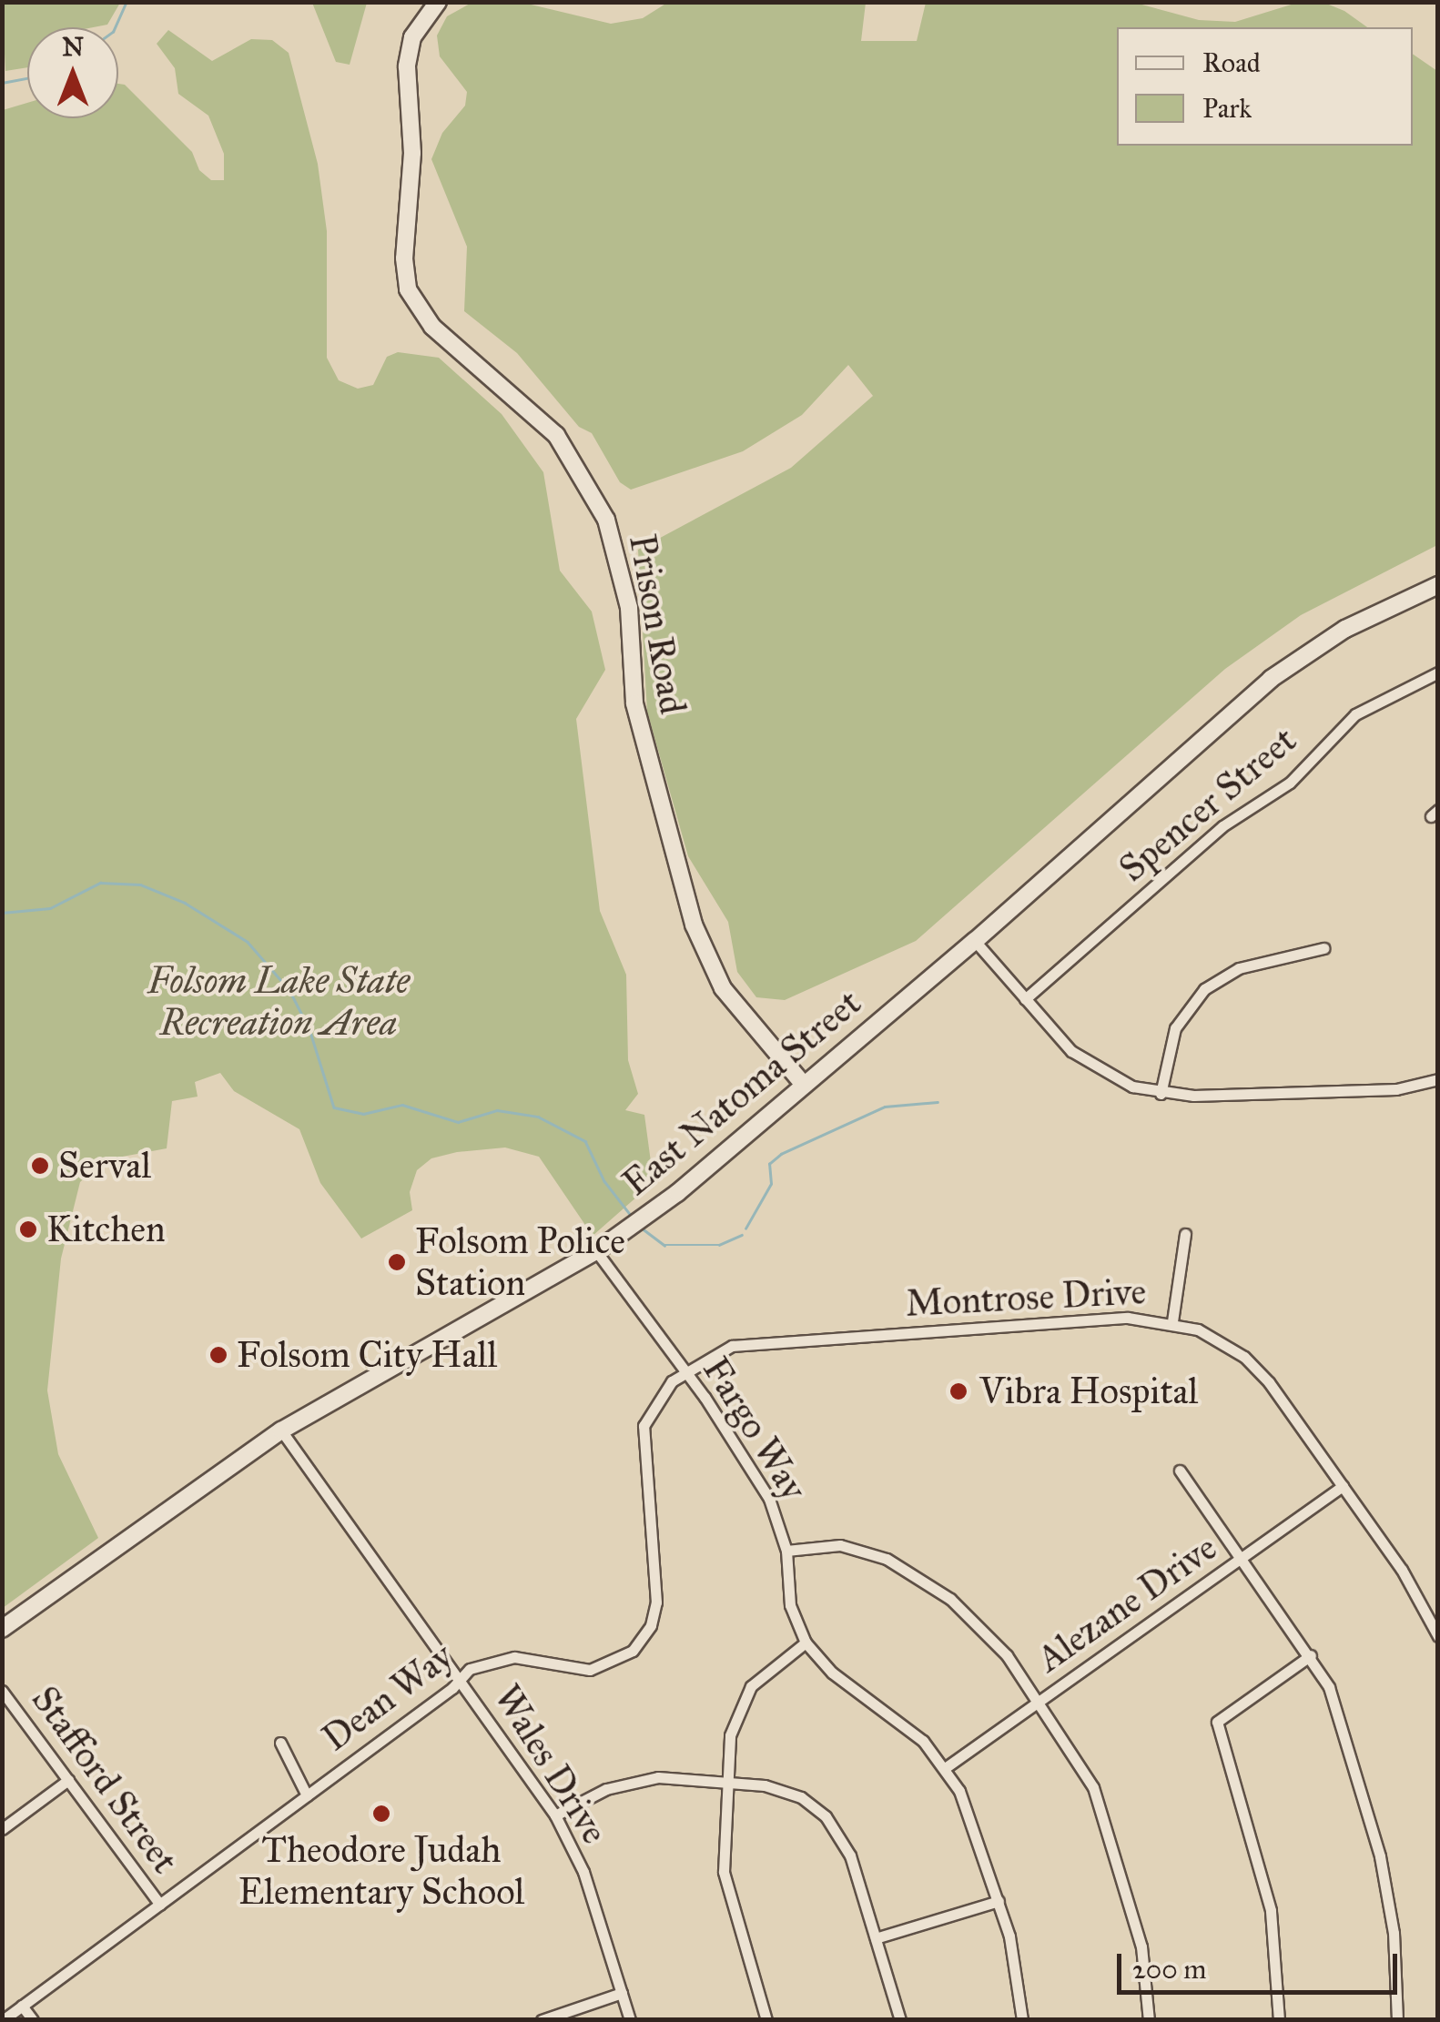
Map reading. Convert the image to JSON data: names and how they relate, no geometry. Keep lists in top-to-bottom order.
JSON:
{
  "streets": {
    "main road": ["Prison Road", "East Natoma Street"],
    "street": [
      "Spencer Street",
      "Montrose Drive",
      "Fargo Way",
      "Alezane Drive",
      "Dean Way",
      "Wales Drive",
      "Stafford Street"
    ]
  },
  "crossings": [
    ["Prison Road", "East Natoma Street"],
    ["East Natoma Street", "Fargo Way"],
    ["East Natoma Street", "Wales Drive"],
    ["Montrose Drive", "Fargo Way"],
    ["Montrose Drive", "Alezane Drive"],
    ["Montrose Drive", "Dean Way"],
    ["Fargo Way", "Alezane Drive"],
    ["Fargo Way", "Dean Way"],
    ["Dean Way", "Wales Drive"],
    ["Dean Way", "Stafford Street"]
  ],
  "parks": ["Folsom Lake State Recreation Area"],
  "places": [
    "Serval",
    "Kitchen",
    "Folsom Police Station",
    "Folsom City Hall",
    "Vibra Hospital",
    "Theodore Judah Elementary School"
  ],
  "legend": ["Road", "Park"],
  "scale_bar": "200 m",
  "north": "top"
}
